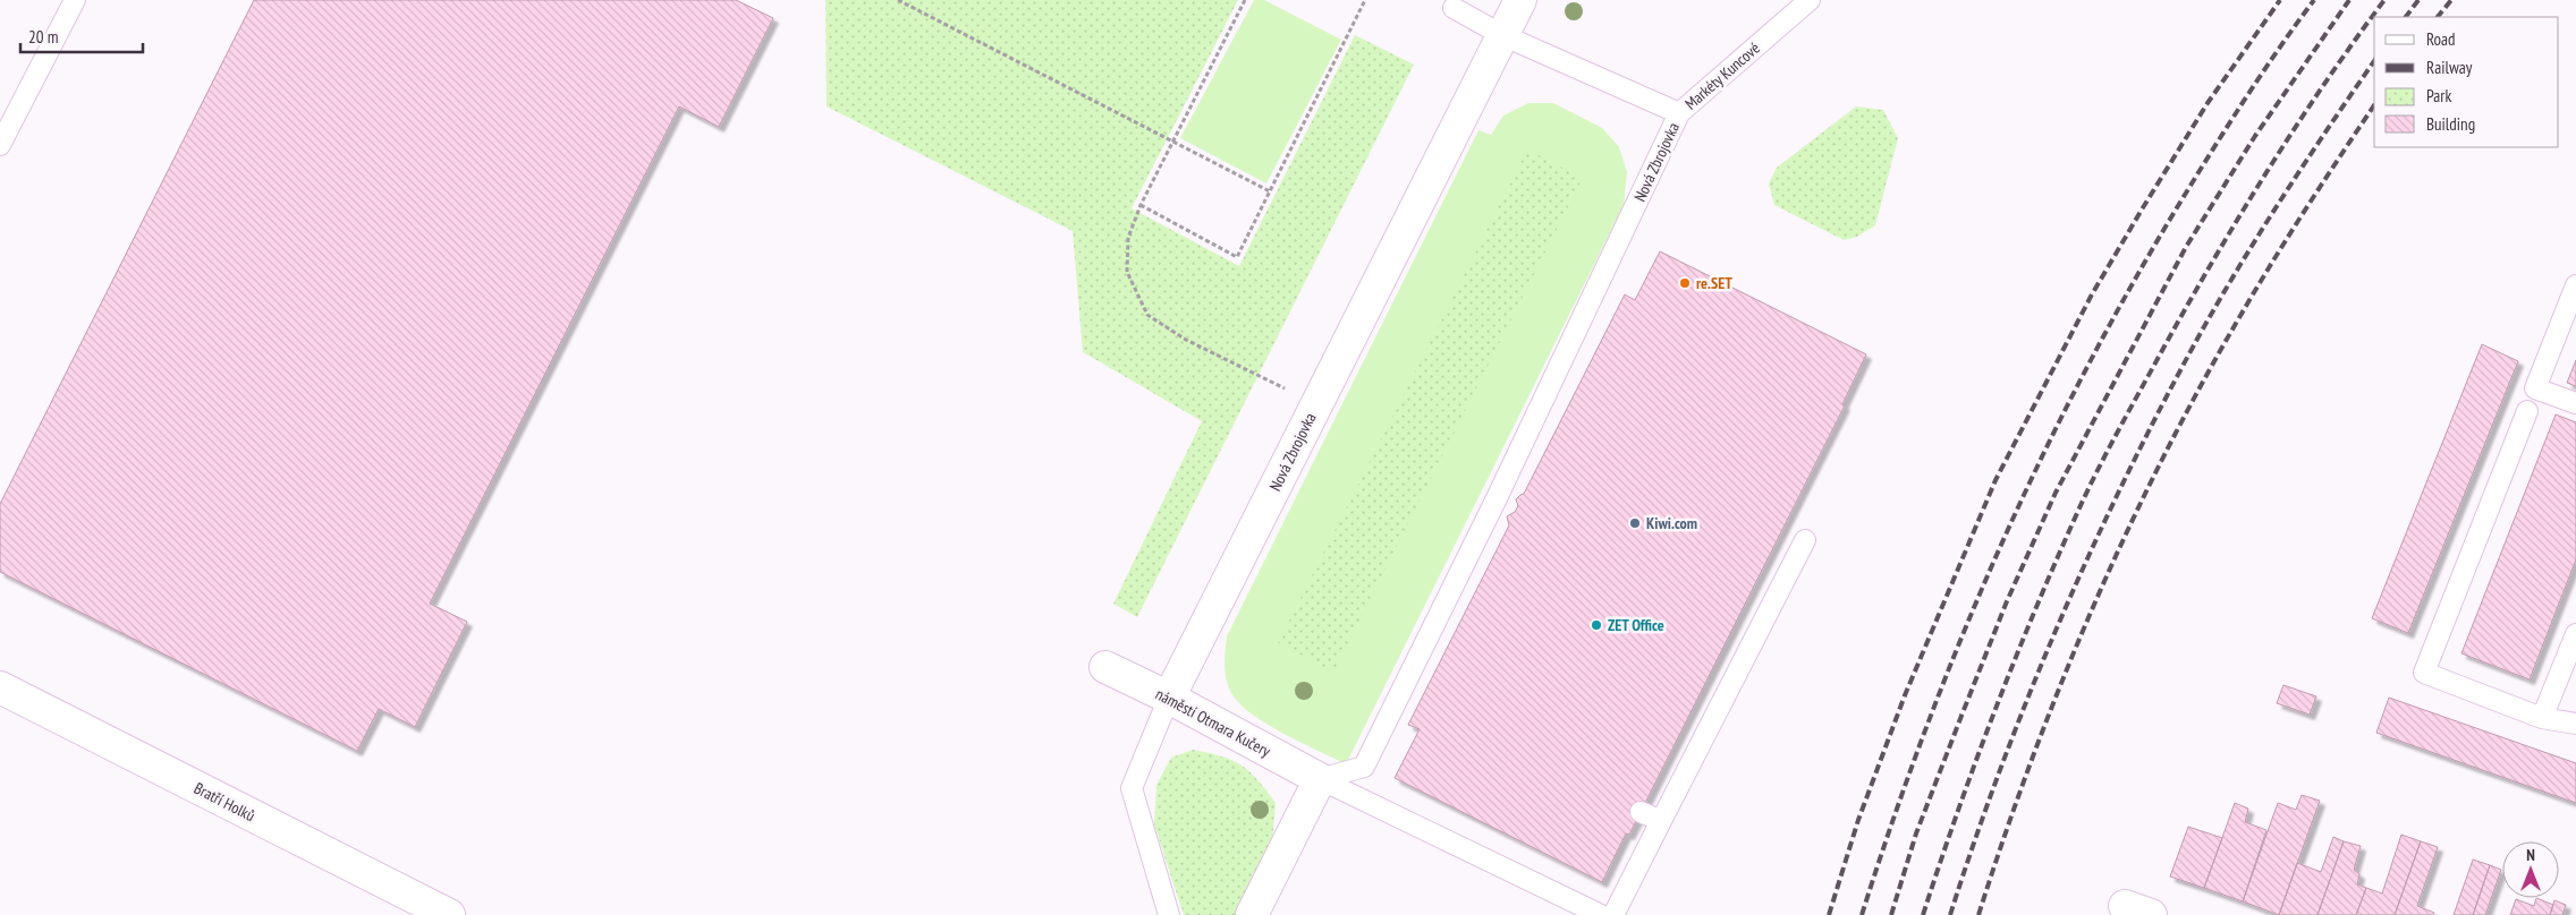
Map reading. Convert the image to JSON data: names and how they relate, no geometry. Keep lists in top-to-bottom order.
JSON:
{
  "streets": {
    "street": ["Nová Zbrojovka", "náměstí Otmara Kučery", "Bratří Holků"],
    "lane": ["Markéty Kuncové"]
  },
  "crossings": [
    ["Markéty Kuncové", "Nová Zbrojovka"],
    ["Nová Zbrojovka", "náměstí Otmara Kučery"]
  ],
  "places": ["re.SET", "Kiwi.com", "ZET Office"],
  "legend": [
    "Road",
    "Railway",
    "Park",
    "Building"
  ],
  "scale_bar": "20 m",
  "north": "top"
}
